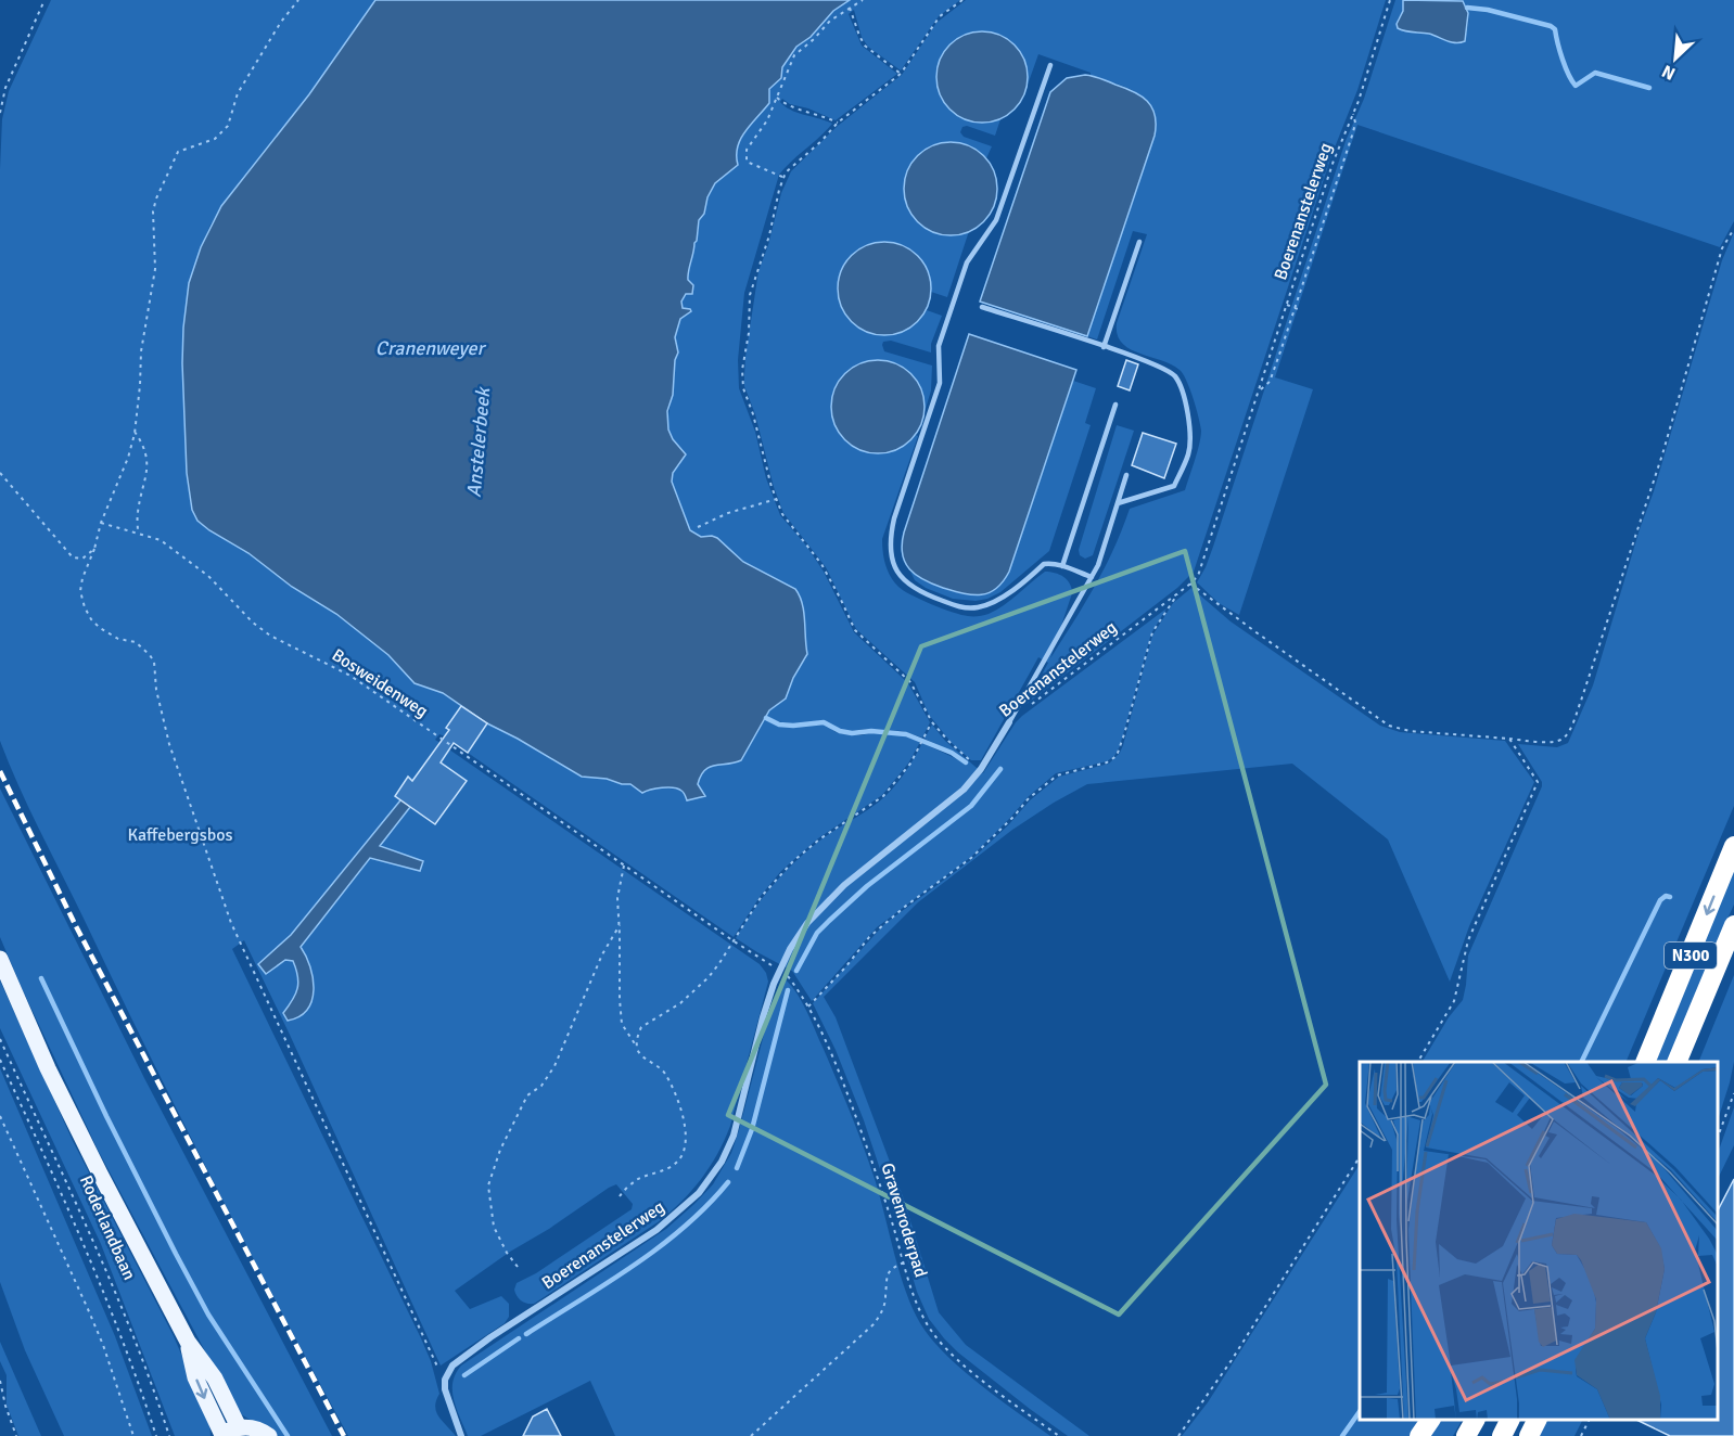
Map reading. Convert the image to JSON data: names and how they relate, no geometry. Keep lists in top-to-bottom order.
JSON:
{
  "streets": {
    "highway": ["N300"],
    "main road": ["Roderlandbaan"],
    "street": ["Boerenanstelerweg"],
    "path": ["Bosweidenweg", "Gravenroderpad"]
  },
  "crossings": [
    ["Boerenanstelerweg", "Bosweidenweg"],
    ["Boerenanstelerweg", "Gravenroderpad"],
    ["Bosweidenweg", "Gravenroderpad"]
  ],
  "water": ["Cranenweyer", "Anstelerbeek"],
  "parks": ["Kaffebergsbos"],
  "north": "bottom left"
}
